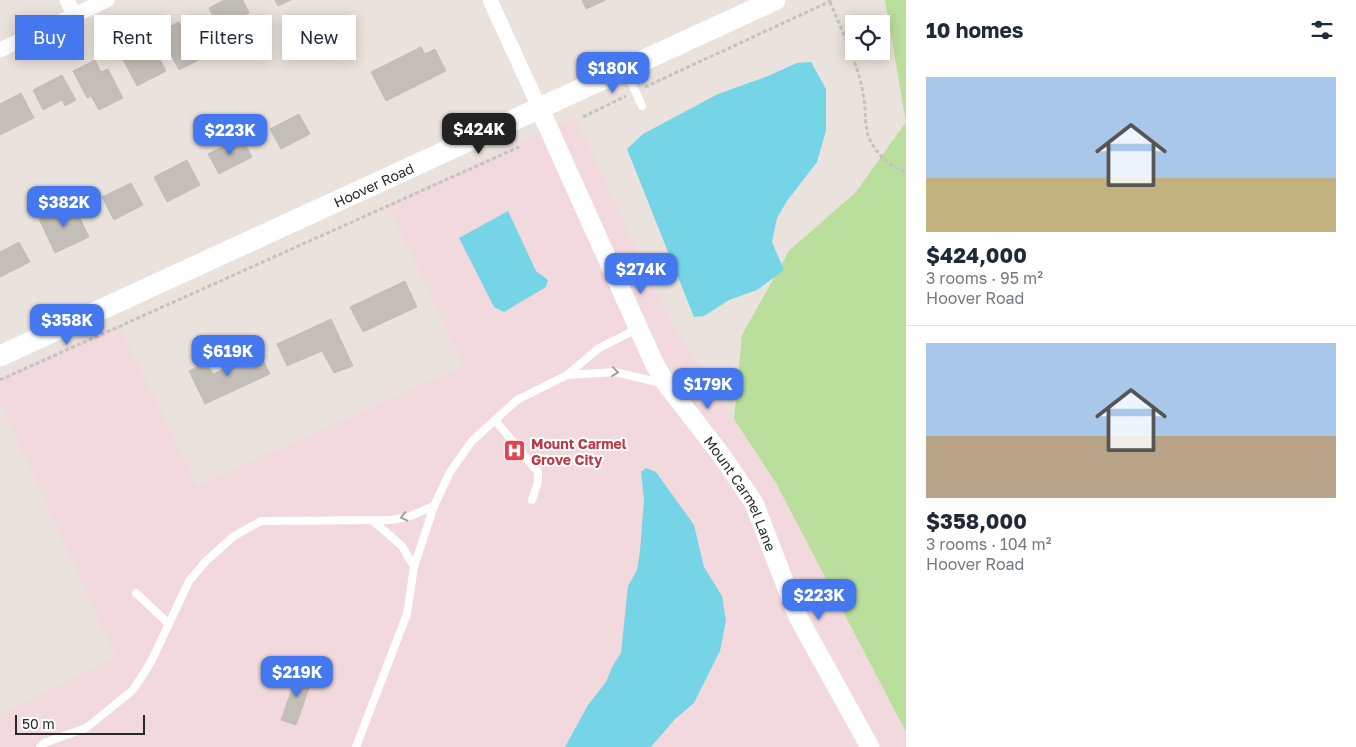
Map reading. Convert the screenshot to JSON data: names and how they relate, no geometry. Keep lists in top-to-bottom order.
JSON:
{
  "streets": {
    "main road": ["Hoover Road"],
    "street": ["Mount Carmel Lane"]
  },
  "crossings": [
    ["Hoover Road", "Mount Carmel Lane"]
  ],
  "places": {
    "hospital": ["Mount Carmel Grove City"]
  },
  "scale_bar": "50 m",
  "page": {
    "heading": "10 homes",
    "chip": [
      "Buy",
      "Rent",
      "Filters",
      "New"
    ],
    "price": [
      "$180K",
      "$424K",
      "$223K",
      "$382K",
      "$274K",
      "$358K",
      "$619K",
      "$179K",
      "$223K",
      "$219K"
    ],
    "list": [
      {
        "name": "$424,000",
        "note": "3 rooms · 95 m² · Hoover Road"
      },
      {
        "name": "$358,000",
        "note": "3 rooms · 104 m² · Hoover Road"
      }
    ],
    "scale": "50 m"
  }
}
